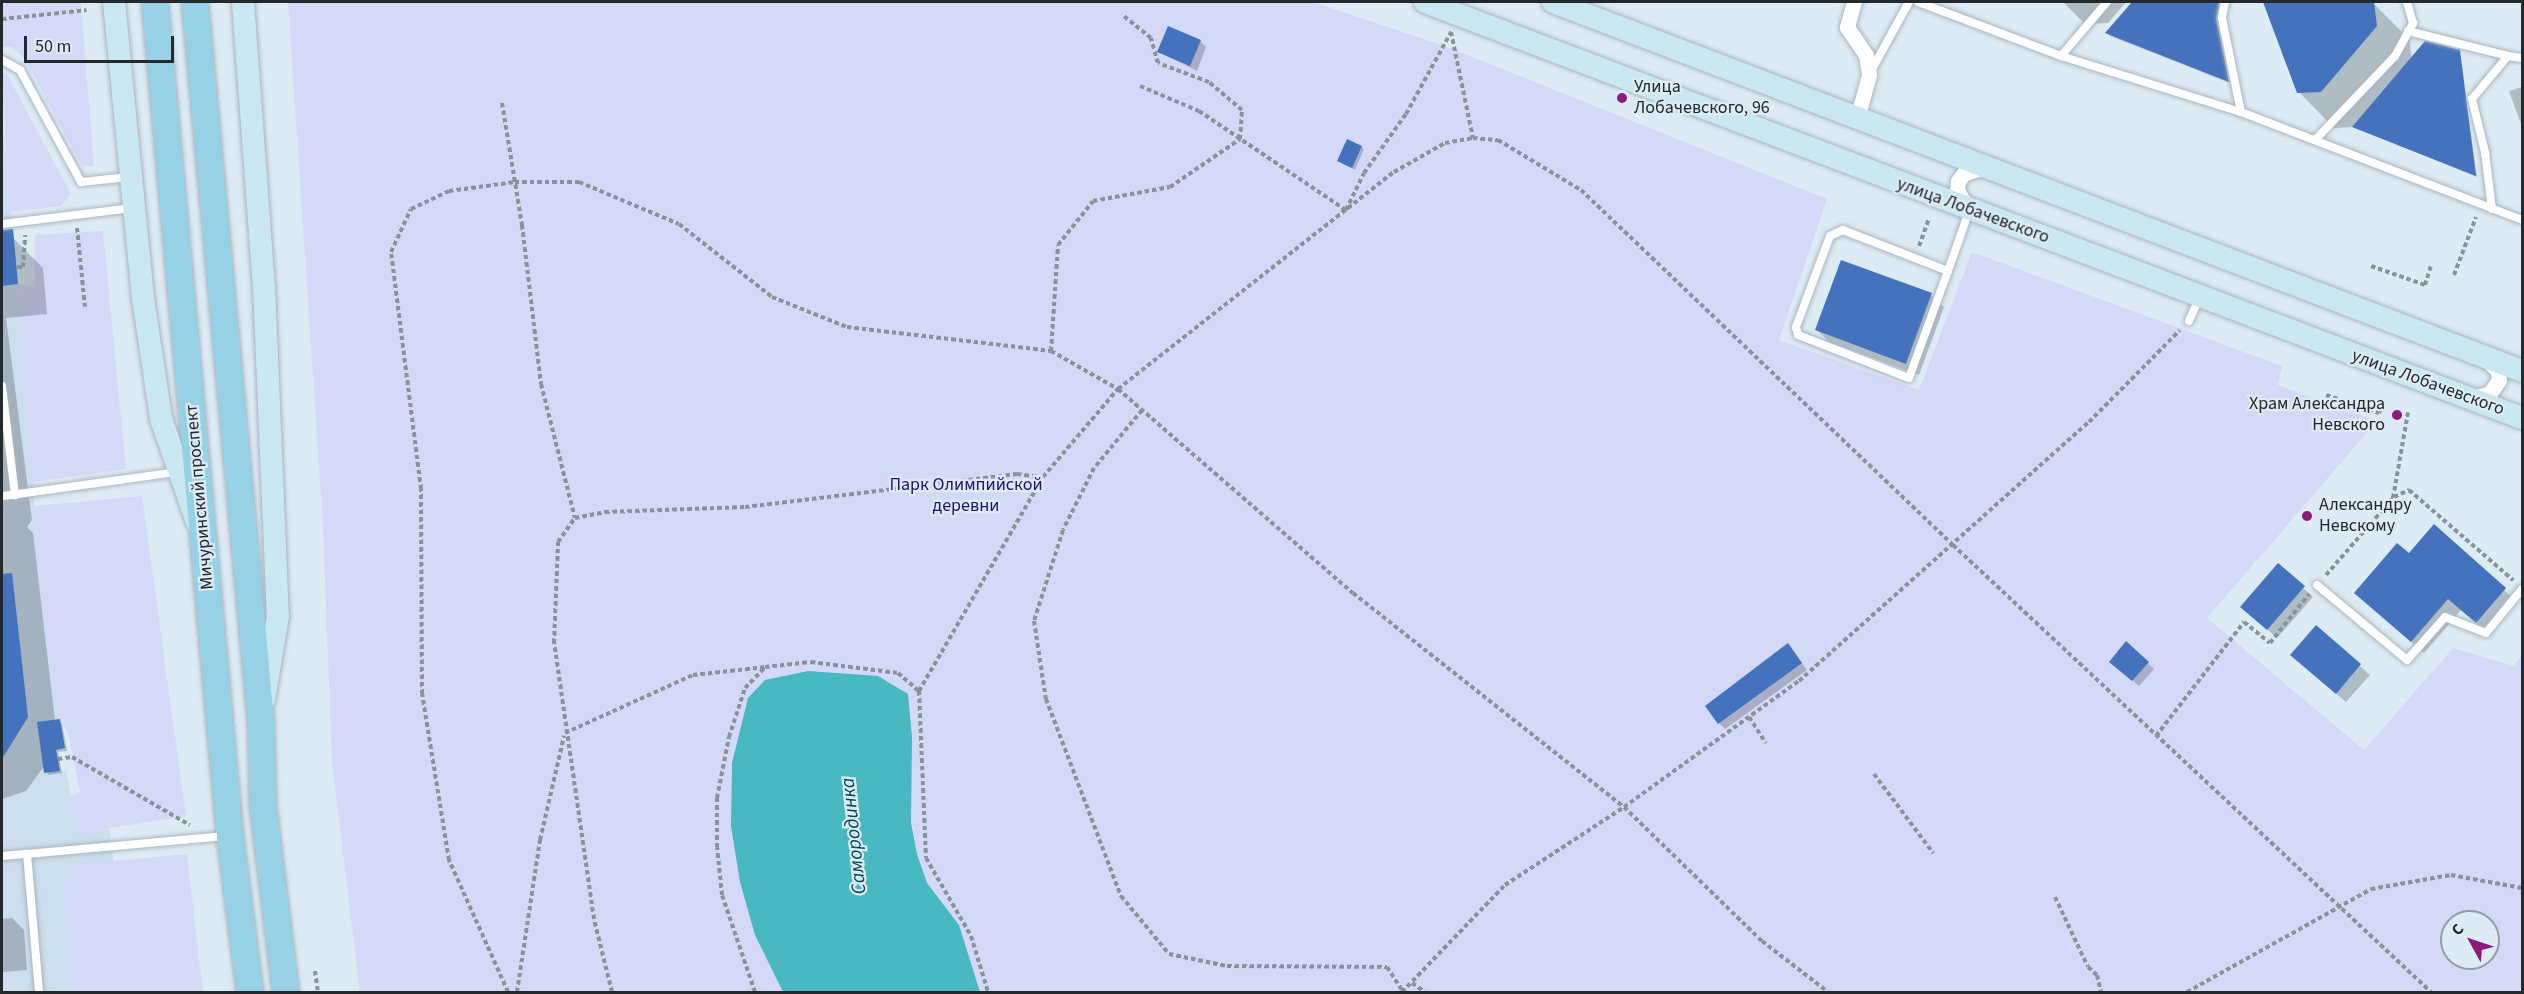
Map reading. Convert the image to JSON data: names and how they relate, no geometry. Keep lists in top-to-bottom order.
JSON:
{
  "streets": {
    "main road": ["улица Лобачевского", "Мичуринский проспект"]
  },
  "water": ["Самородинка"],
  "parks": ["Парк Олимпийской деревни"],
  "places": ["Улица Лобачевского, 96", "Храм Александра Невского", "Александру Невскому"],
  "scale_bar": "50 m",
  "north": "top left"
}
